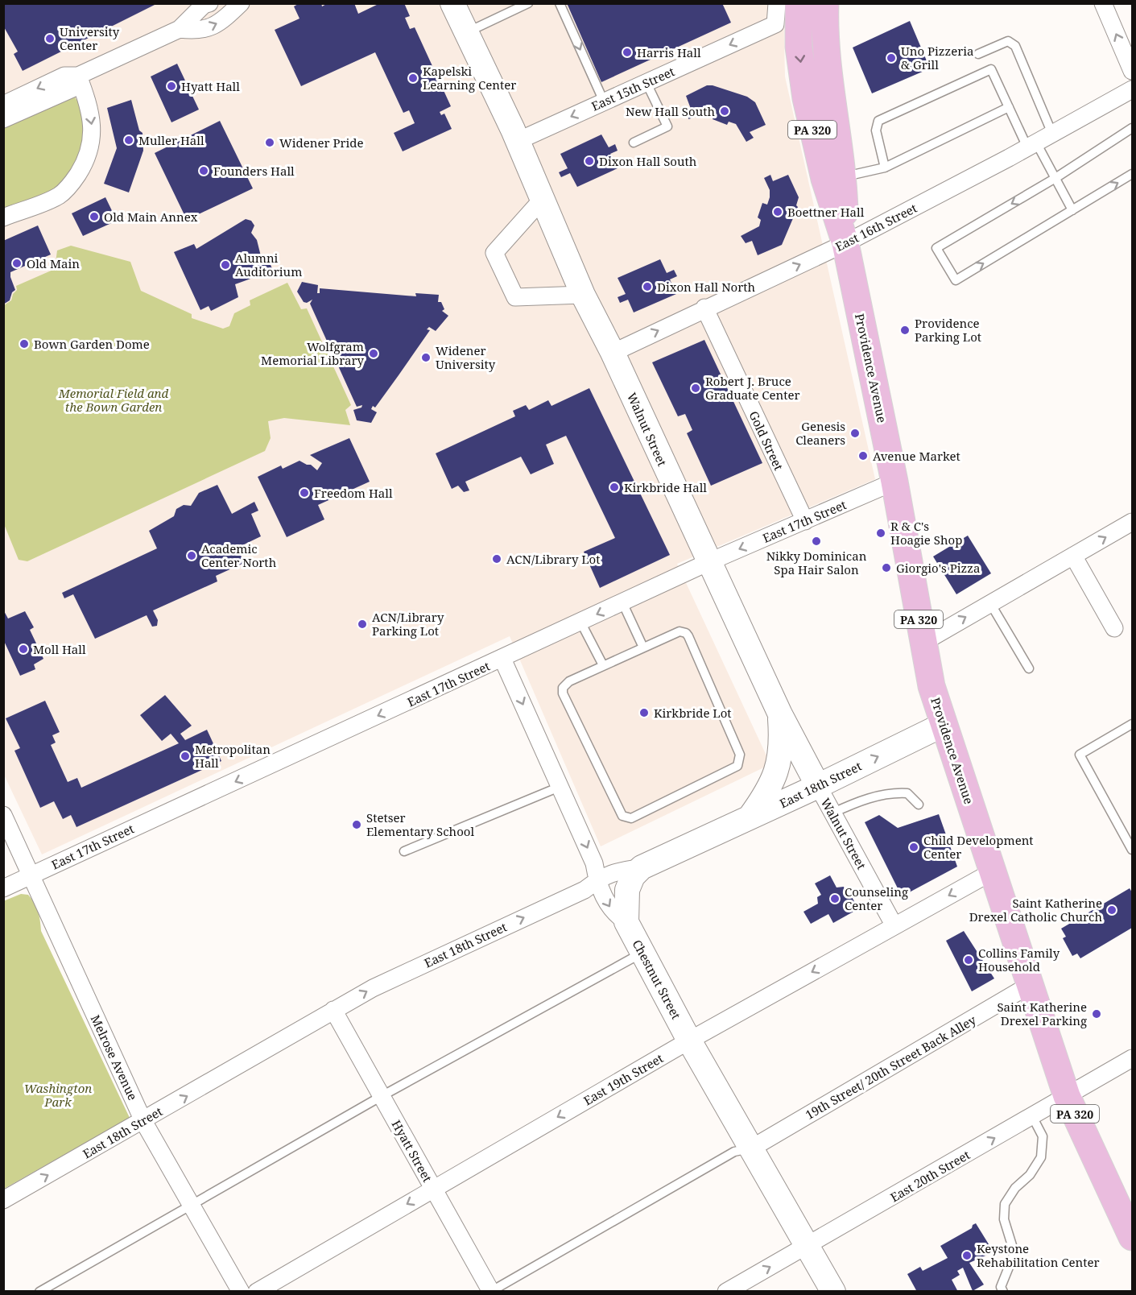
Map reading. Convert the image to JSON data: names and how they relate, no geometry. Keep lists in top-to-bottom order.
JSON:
{
  "streets": {
    "main road": ["PA 320", "Providence Avenue"],
    "street": [
      "East 15th Street",
      "East 16th Street",
      "Walnut Street",
      "Gold Street",
      "East 17th Street",
      "East 18th Street",
      "Chestnut Street",
      "Melrose Avenue",
      "19th Street/ 20th Street Back Alley",
      "East 19th Street",
      "Hyatt Street",
      "East 20th Street"
    ]
  },
  "crossings": [
    ["East 15th Street", "Providence Avenue"],
    ["East 15th Street", "Walnut Street"],
    ["East 16th Street", "Providence Avenue"],
    ["East 16th Street", "Walnut Street"],
    ["East 16th Street", "Gold Street"],
    ["Providence Avenue", "East 17th Street"],
    ["Providence Avenue", "East 18th Street"],
    ["Providence Avenue", "19th Street/ 20th Street Back Alley"],
    ["Providence Avenue", "East 19th Street"],
    ["Providence Avenue", "East 20th Street"],
    ["Walnut Street", "East 17th Street"],
    ["Walnut Street", "East 18th Street"],
    ["Walnut Street", "East 19th Street"],
    ["Gold Street", "East 17th Street"],
    ["East 17th Street", "Chestnut Street"],
    ["East 17th Street", "Melrose Avenue"],
    ["East 18th Street", "Chestnut Street"],
    ["East 18th Street", "Melrose Avenue"],
    ["East 18th Street", "Hyatt Street"],
    ["Chestnut Street", "19th Street/ 20th Street Back Alley"],
    ["Chestnut Street", "East 19th Street"],
    ["Chestnut Street", "East 20th Street"],
    ["East 19th Street", "Hyatt Street"]
  ],
  "one_way": [
    "East 15th Street",
    "East 16th Street",
    "East 17th Street",
    "East 18th Street",
    "Chestnut Street",
    "East 19th Street",
    "East 20th Street"
  ],
  "parks": ["Memorial Field and the Bown Garden", "Washington Park"],
  "places": [
    "University Center",
    "Harris Hall",
    "Uno Pizzeria & Grill",
    "Kapelski Learning Center",
    "Hyatt Hall",
    "New Hall South",
    "Muller Hall",
    "Widener Pride",
    "Dixon Hall South",
    "Founders Hall",
    "Boettner Hall",
    "Old Main Annex",
    "Old Main",
    "Alumni Auditorium",
    "Dixon Hall North",
    "Providence Parking Lot",
    "Bown Garden Dome",
    "Wolfgram Memorial Library",
    "Widener University",
    "Robert J. Bruce Graduate Center",
    "Genesis Cleaners",
    "Avenue Market",
    "Kirkbride Hall",
    "Freedom Hall",
    "R & C's Hoagie Shop",
    "Nikky Dominican Spa Hair Salon",
    "Academic Center North",
    "ACN/Library Lot",
    "Giorgio's Pizza",
    "ACN/Library Parking Lot",
    "Moll Hall",
    "Kirkbride Lot",
    "Metropolitan Hall",
    "Stetser Elementary School",
    "Child Development Center",
    "Counseling Center",
    "Saint Katherine Drexel Catholic Church",
    "Collins Family Household",
    "Saint Katherine Drexel Parking",
    "Keystone Rehabilitation Center"
  ]
}
